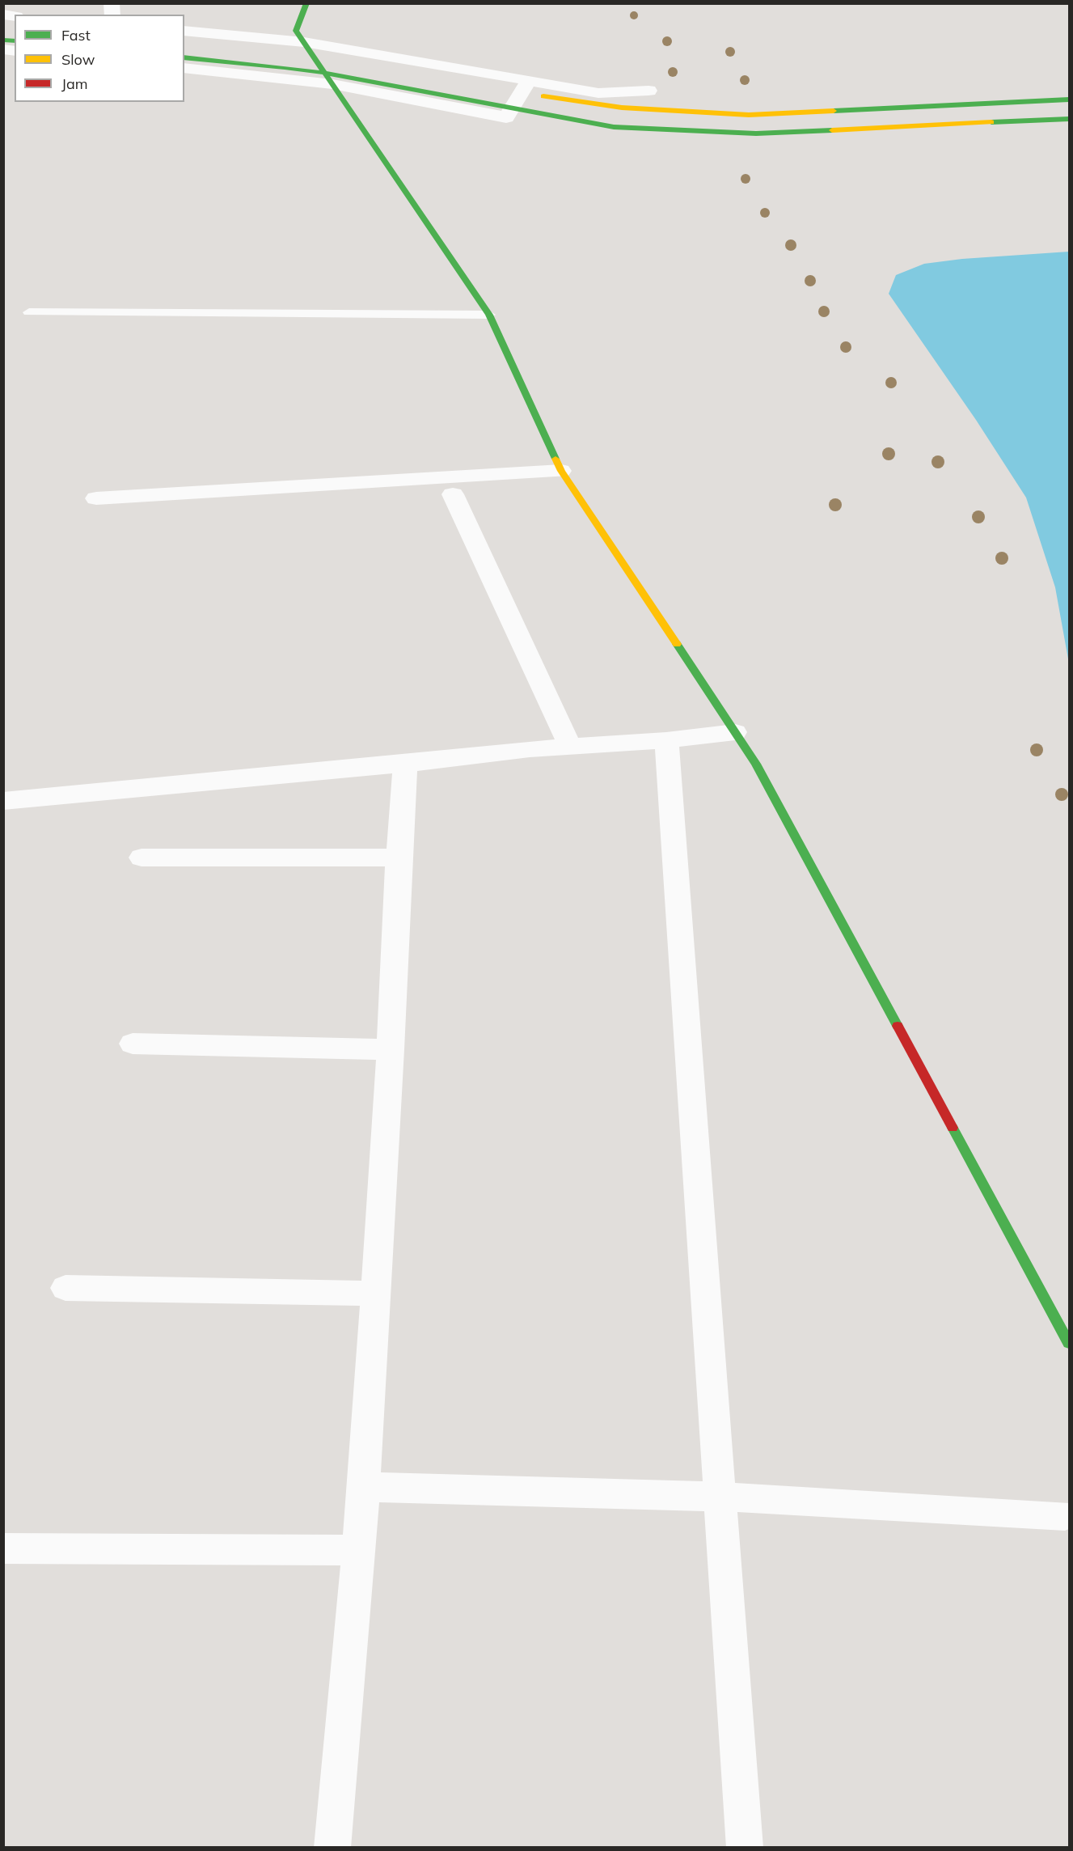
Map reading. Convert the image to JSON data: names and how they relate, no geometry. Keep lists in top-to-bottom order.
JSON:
{
  "legend": ["Fast", "Slow", "Jam"]
}
